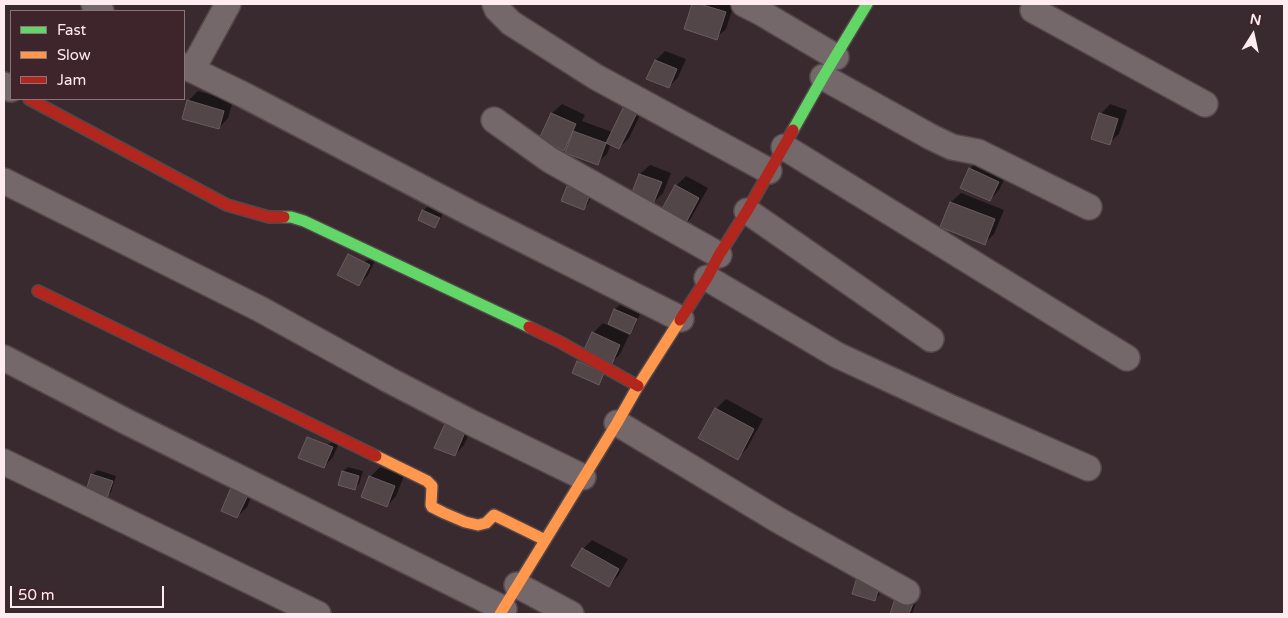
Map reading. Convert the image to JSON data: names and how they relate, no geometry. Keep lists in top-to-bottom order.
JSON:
{
  "legend": ["Fast", "Slow", "Jam"],
  "scale_bar": "50 m",
  "north": "top"
}
